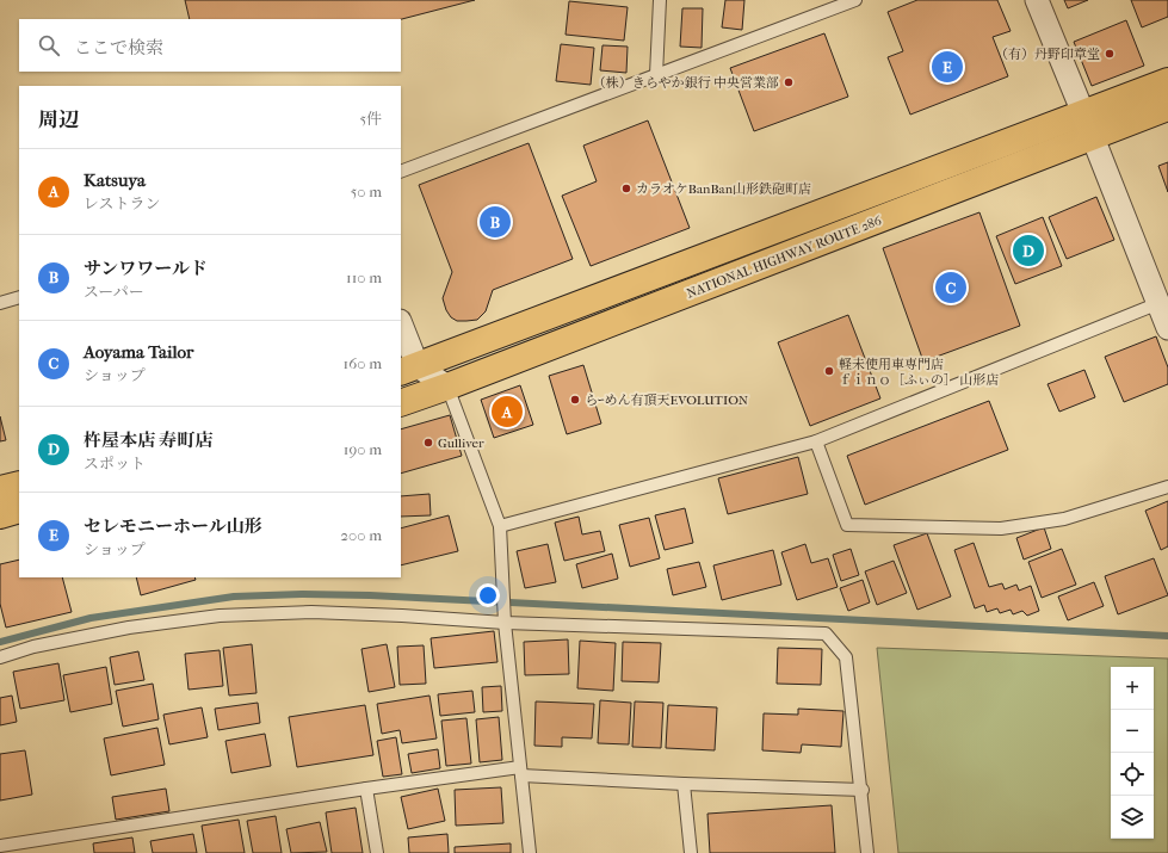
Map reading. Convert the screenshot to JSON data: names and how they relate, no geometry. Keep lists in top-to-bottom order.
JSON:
{
  "streets": {
    "highway": ["NATIONAL HIGHWAY ROUTE 286"]
  },
  "places": [
    "（有）丹野印章堂",
    "（株）きらやか銀行 中央営業部",
    "カラオケBanBan山形鉄砲町店",
    "軽未使用車専門店 ｆｉｎｏ［ふぃの］ 山形店",
    "らｰめん有頂天EVOLUTION",
    "Gulliver"
  ],
  "page": {
    "search": "ここで検索",
    "pins": [
      "E",
      "B",
      "D",
      "C",
      "A"
    ],
    "heading": ["周辺", "5件"],
    "list": [
      {
        "mark": "A",
        "name": "Katsuya",
        "note": "レストラン",
        "value": "50 m"
      },
      {
        "mark": "B",
        "name": "サンワワールド",
        "note": "スーパー",
        "value": "110 m"
      },
      {
        "mark": "C",
        "name": "Aoyama Tailor",
        "note": "ショップ",
        "value": "160 m"
      },
      {
        "mark": "D",
        "name": "杵屋本店 寿町店",
        "note": "スポット",
        "value": "190 m"
      },
      {
        "mark": "E",
        "name": "セレモニーホール山形",
        "note": "ショップ",
        "value": "200 m"
      }
    ],
    "map_buttons": ["+", "−"]
  }
}
